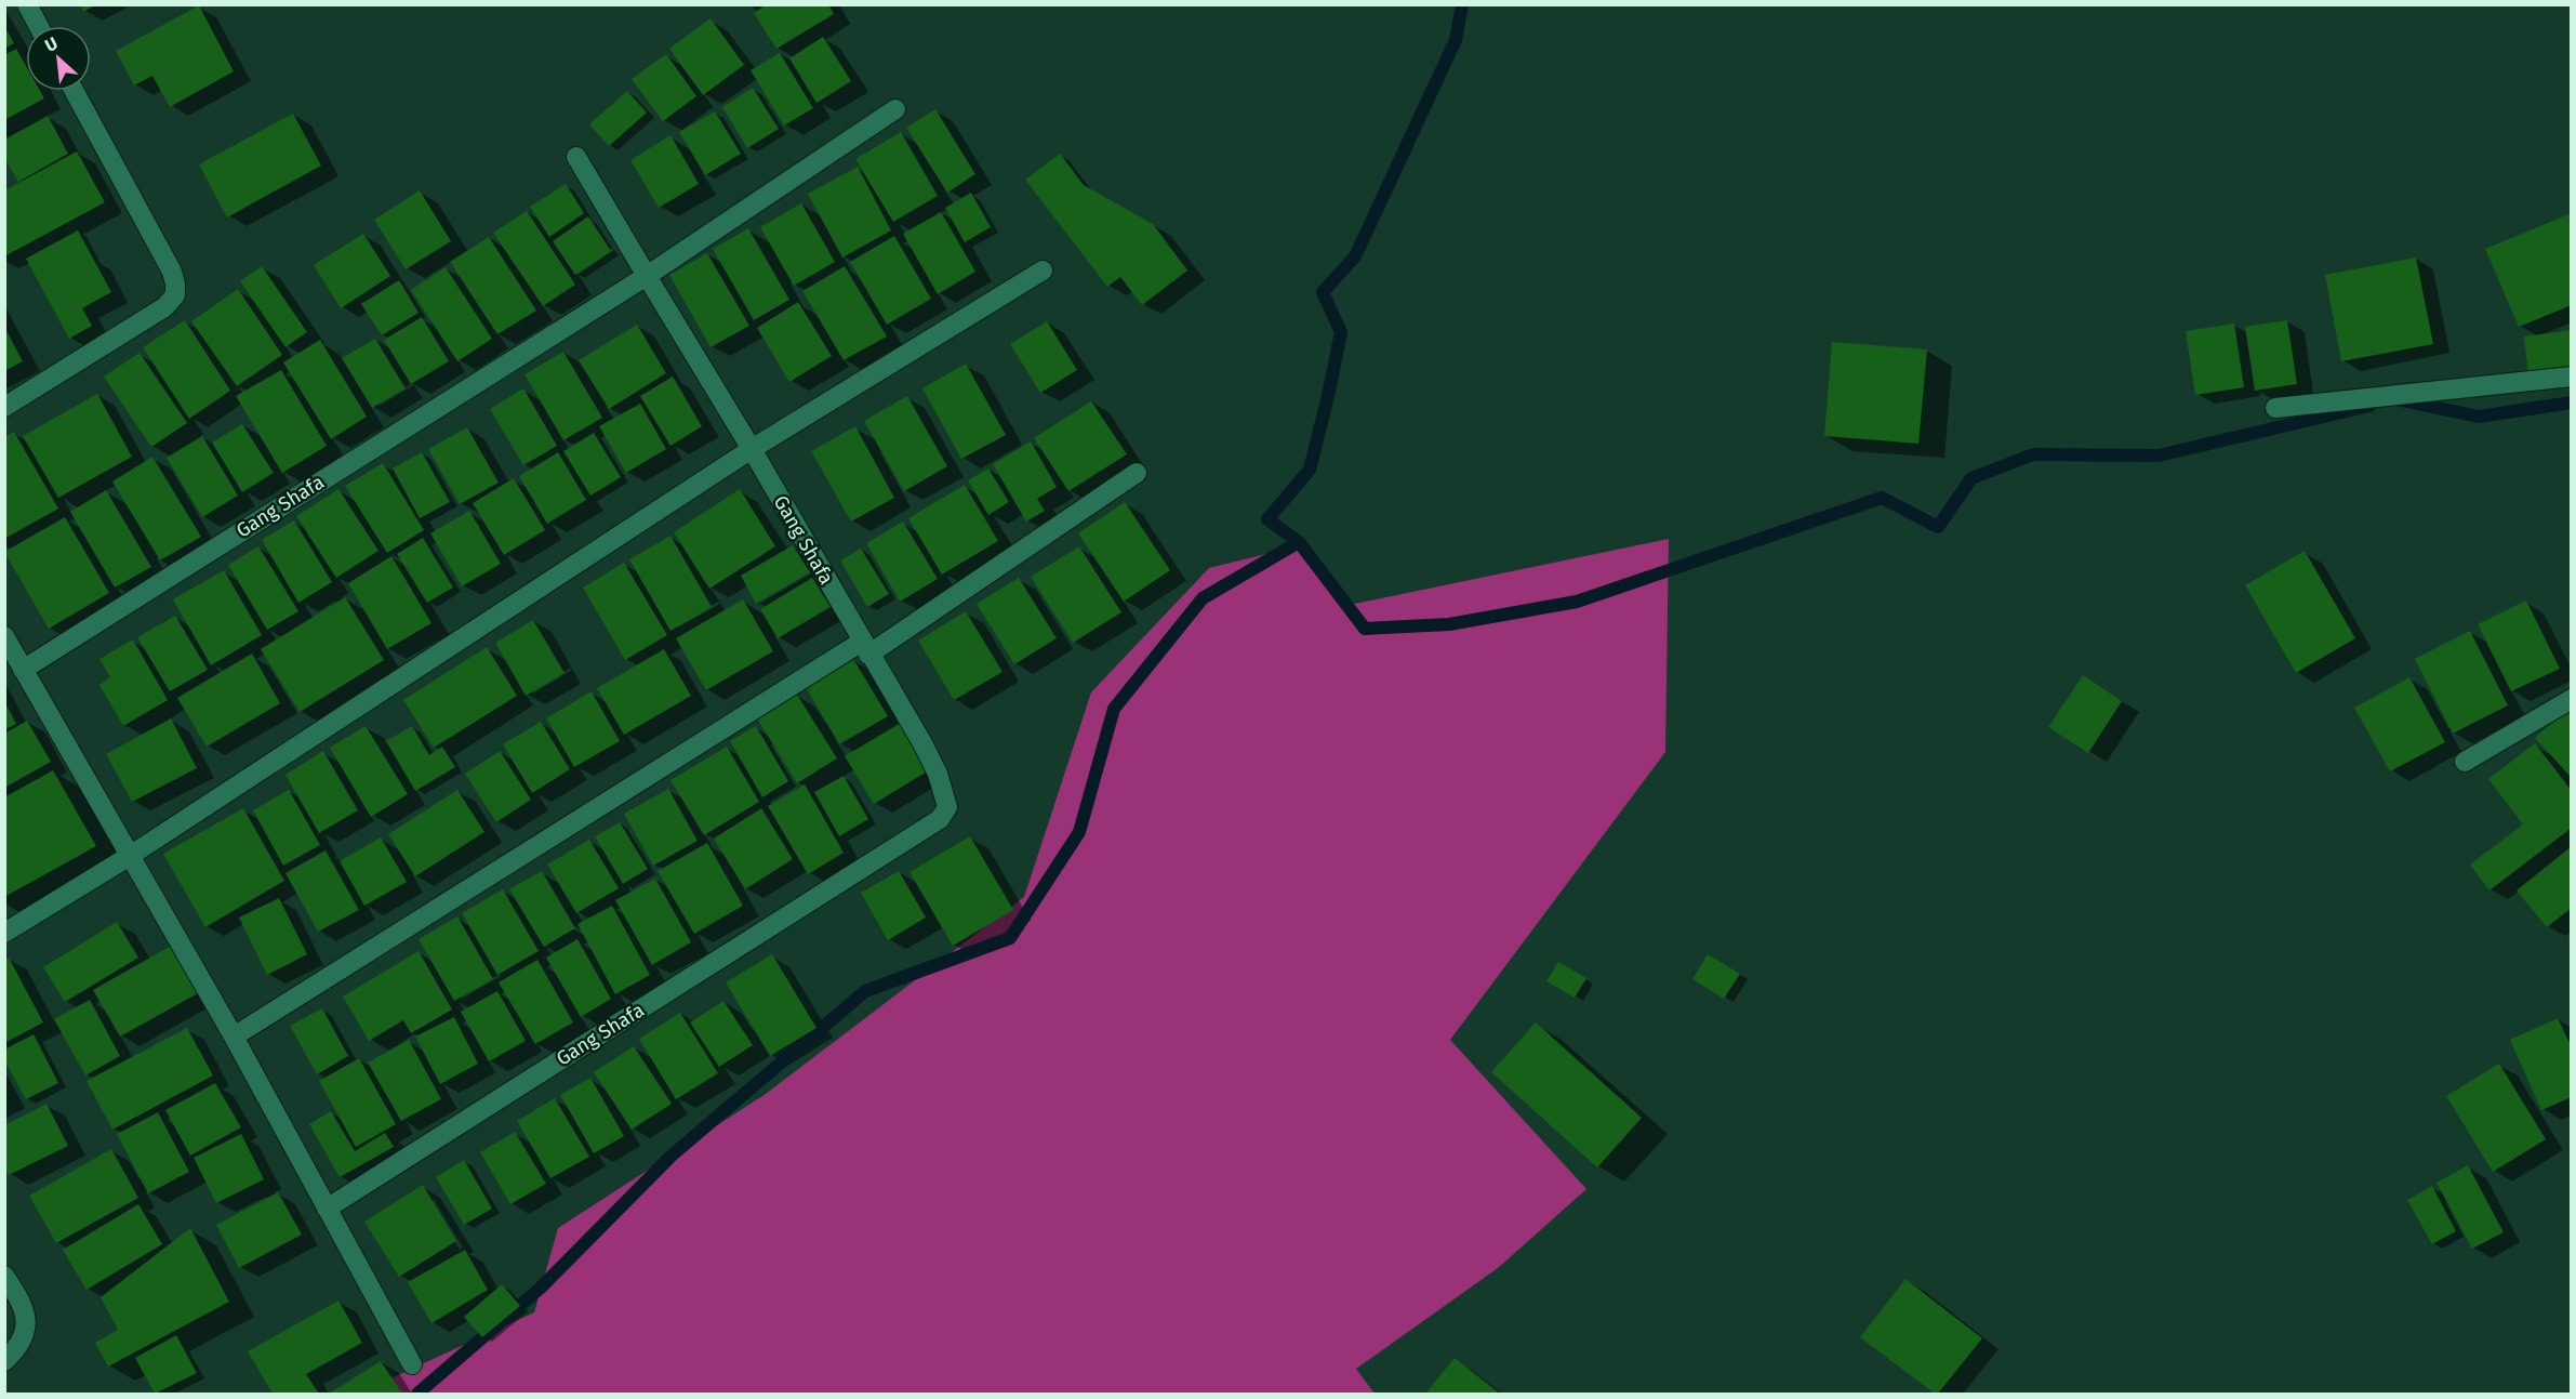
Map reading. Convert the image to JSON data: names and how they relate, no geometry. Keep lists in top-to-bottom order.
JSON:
{
  "streets": {
    "street": ["Gang Shafa"]
  },
  "north": "top left"
}
